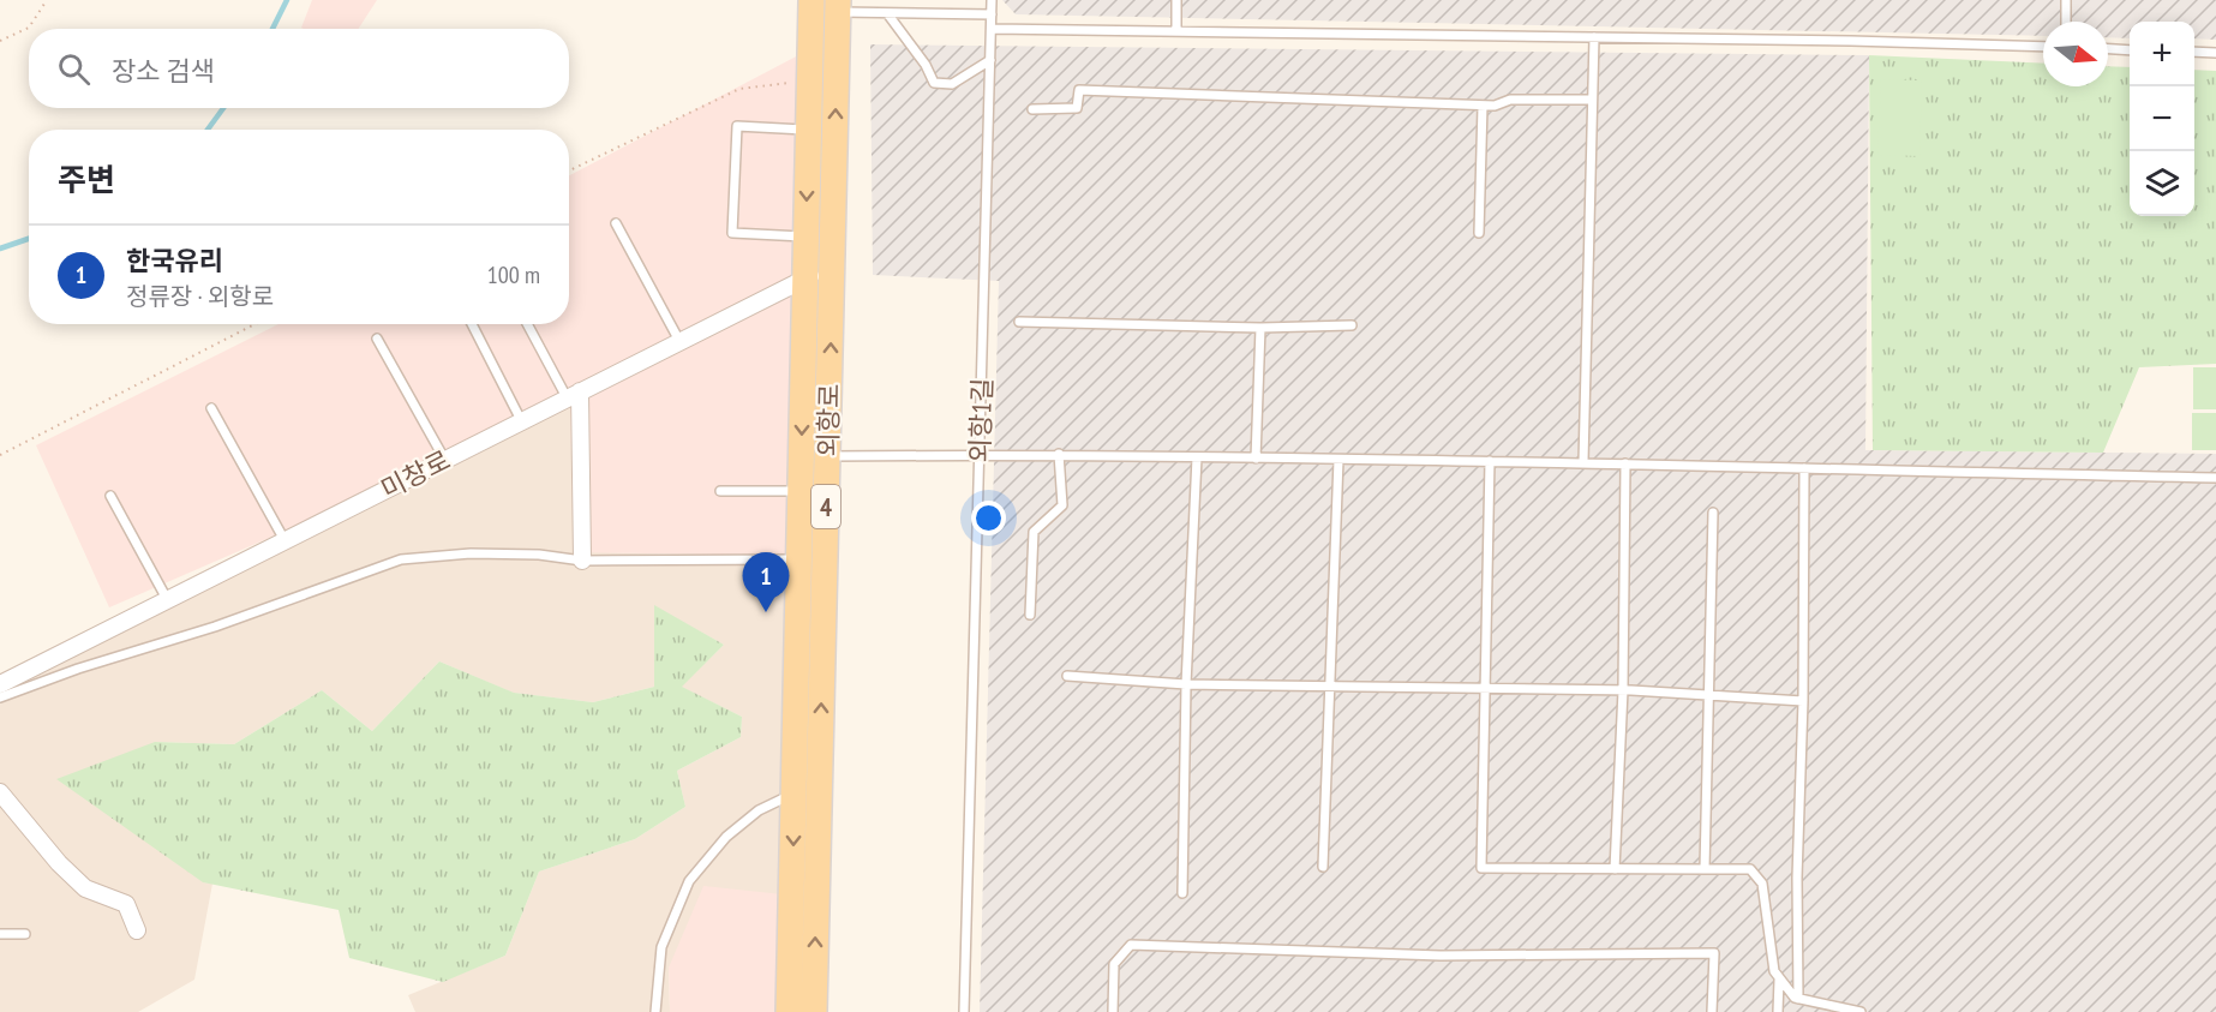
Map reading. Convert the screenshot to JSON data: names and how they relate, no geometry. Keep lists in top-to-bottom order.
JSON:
{
  "streets": {
    "main road": ["외항로", "4"],
    "street": ["미창로"],
    "lane": ["외항1길"]
  },
  "crossings": [
    ["외항로", "미창로"]
  ],
  "north": "right",
  "page": {
    "map_buttons": ["+", "−"],
    "search": "장소 검색",
    "heading": "주변",
    "list": [
      {
        "mark": "1",
        "name": "한국유리",
        "note": "정류장 · 외항로",
        "value": "100 m"
      }
    ],
    "pins": "1"
  }
}
